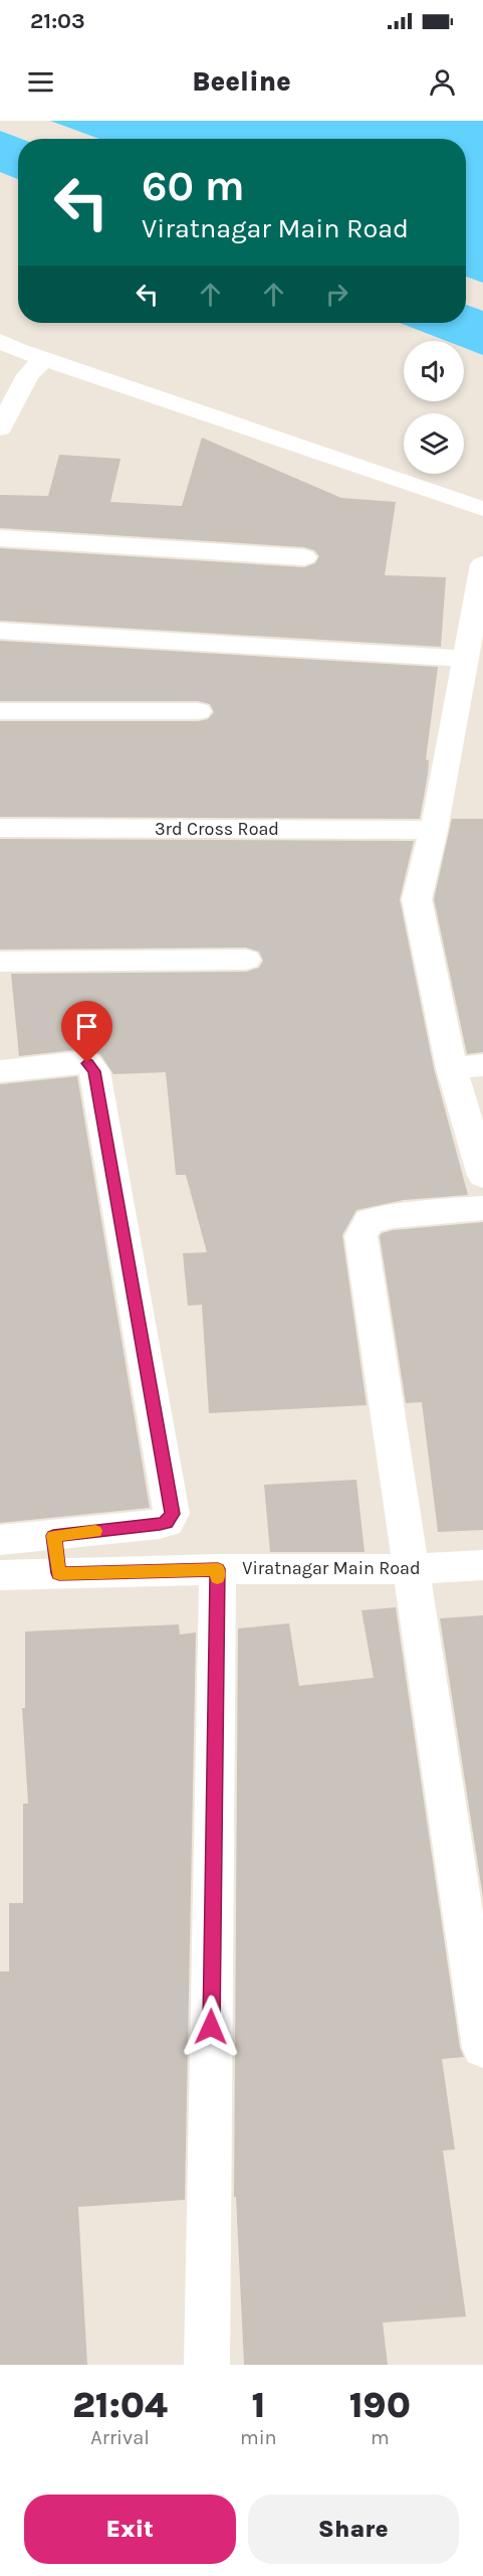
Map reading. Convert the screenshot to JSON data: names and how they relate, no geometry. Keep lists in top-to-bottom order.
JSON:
{
  "streets": {
    "street": ["3rd Cross Road", "Viratnagar Main Road"]
  },
  "page": {
    "status": "21:03",
    "header": "Beeline",
    "turn": ["60 m", "Viratnagar Main Road"],
    "eta": [
      "21:04",
      "Arrival",
      "1",
      "min",
      "190",
      "m"
    ],
    "buttons": ["Exit", "Share"]
  }
}
